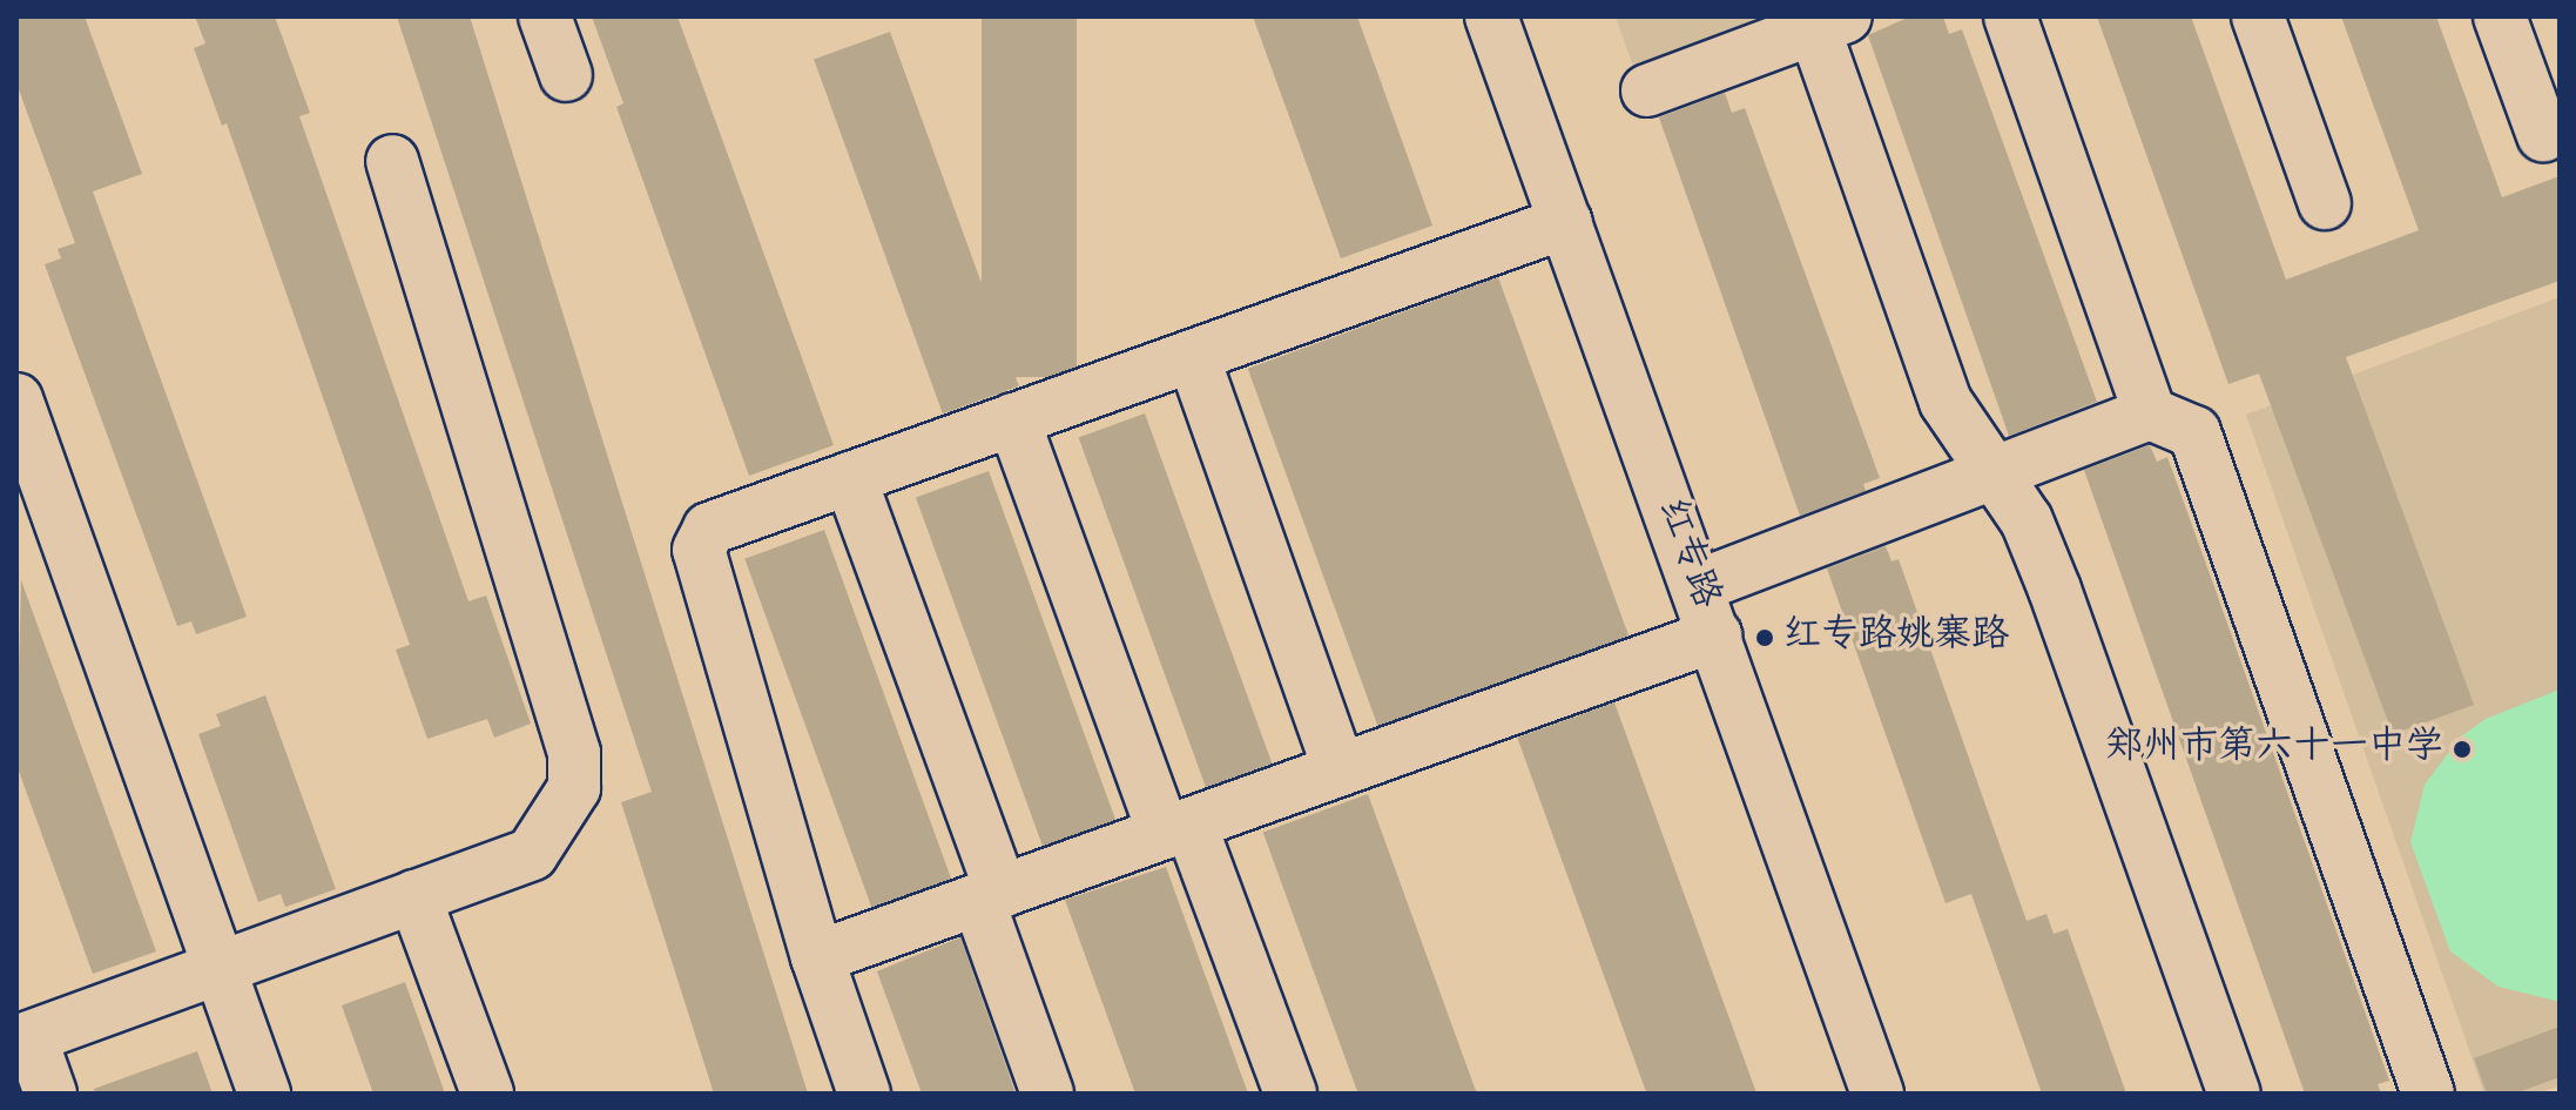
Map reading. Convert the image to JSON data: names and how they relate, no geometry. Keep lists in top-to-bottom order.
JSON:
{
  "streets": {
    "street": ["红专路"]
  },
  "places": ["红专路姚寨路", "郑州市第六十一中学"]
}
